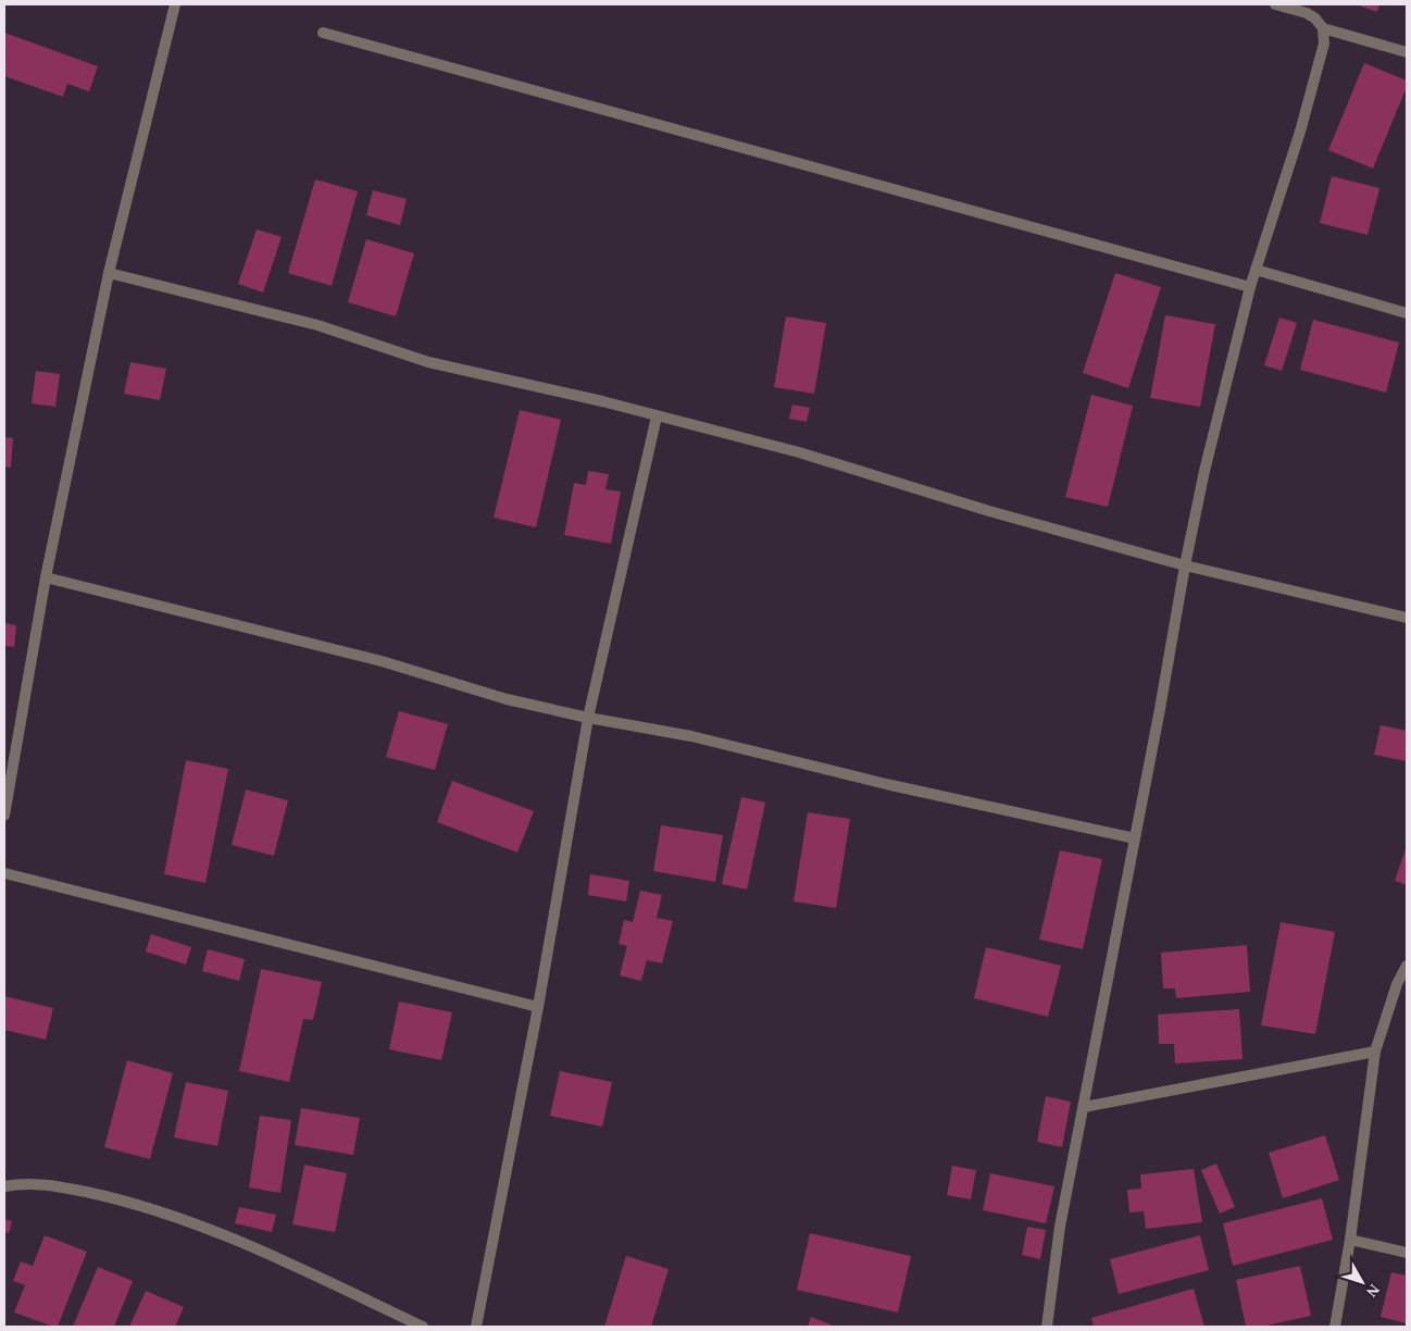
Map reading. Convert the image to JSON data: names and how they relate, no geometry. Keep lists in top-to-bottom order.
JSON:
{
  "north": "bottom right"
}
